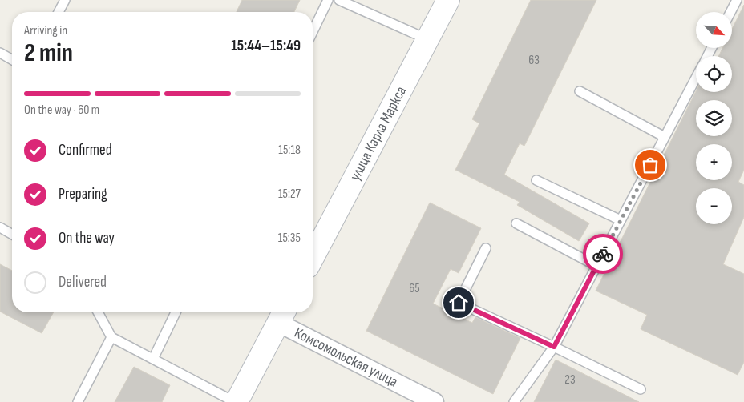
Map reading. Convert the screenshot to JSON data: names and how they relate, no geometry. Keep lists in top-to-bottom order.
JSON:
{
  "streets": {
    "main road": ["улица Карла Маркса"],
    "street": ["Комсомольская улица"]
  },
  "house_numbers": ["63", "65", "23"],
  "north": "bottom right",
  "page": {
    "map_buttons": ["+", "−"],
    "heading": ["2 min", "Arriving in", "15:44–15:49"],
    "bar": "On the way · 60 m",
    "list": [
      ["Confirmed", "15:18"],
      ["Preparing", "15:27"],
      ["On the way", "15:35"],
      "Delivered"
    ]
  }
}
